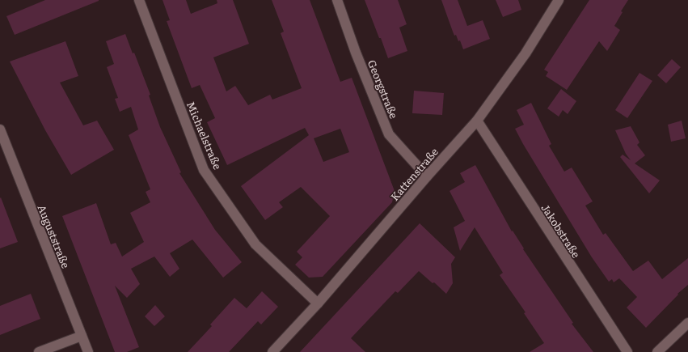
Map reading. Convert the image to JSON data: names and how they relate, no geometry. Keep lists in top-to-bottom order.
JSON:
{
  "streets": {
    "street": [
      "Georgstraße",
      "Michaelstraße",
      "Kattenstraße",
      "Jakobstraße",
      "Auguststraße"
    ]
  },
  "crossings": [
    ["Georgstraße", "Kattenstraße"],
    ["Michaelstraße", "Kattenstraße"],
    ["Kattenstraße", "Jakobstraße"]
  ]
}
